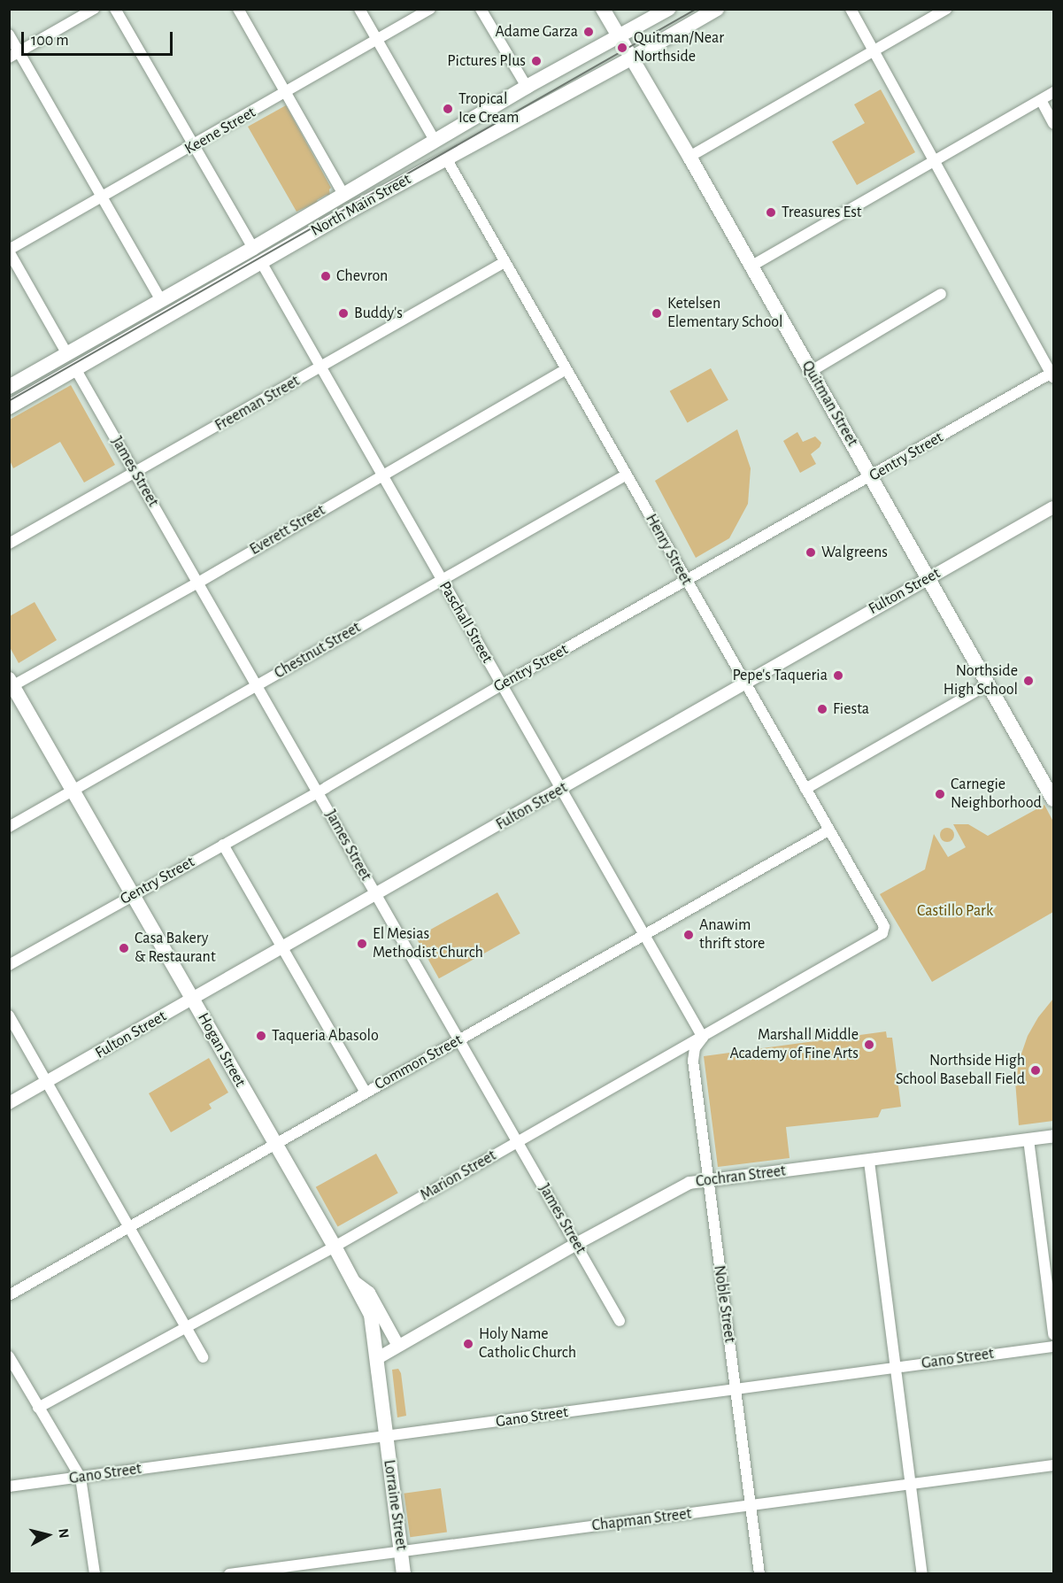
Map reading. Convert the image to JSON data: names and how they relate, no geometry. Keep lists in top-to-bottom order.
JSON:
{
  "streets": {
    "main road": [
      "North Main Street",
      "Quitman Street",
      "Hogan Street",
      "Lorraine Street"
    ],
    "street": [
      "Keene Street",
      "Freeman Street",
      "Gentry Street",
      "James Street",
      "Everett Street",
      "Henry Street",
      "Fulton Street",
      "Paschall Street",
      "Chestnut Street",
      "Common Street",
      "Marion Street",
      "Cochran Street",
      "Noble Street",
      "Gano Street",
      "Chapman Street"
    ]
  },
  "crossings": [
    ["North Main Street", "Quitman Street"],
    ["North Main Street", "James Street"],
    ["North Main Street", "Henry Street"],
    ["North Main Street", "Paschall Street"],
    ["Freeman Street", "James Street"],
    ["Freeman Street", "Henry Street"],
    ["Freeman Street", "Paschall Street"],
    ["Quitman Street", "Gentry Street"],
    ["Quitman Street", "Fulton Street"],
    ["Gentry Street", "James Street"],
    ["Gentry Street", "Henry Street"],
    ["Gentry Street", "Paschall Street"],
    ["Gentry Street", "Hogan Street"],
    ["James Street", "Everett Street"],
    ["James Street", "Fulton Street"],
    ["James Street", "Chestnut Street"],
    ["James Street", "Common Street"],
    ["James Street", "Marion Street"],
    ["James Street", "Cochran Street"],
    ["Everett Street", "Henry Street"],
    ["Everett Street", "Paschall Street"],
    ["Everett Street", "Hogan Street"],
    ["Henry Street", "Fulton Street"],
    ["Henry Street", "Chestnut Street"],
    ["Henry Street", "Common Street"],
    ["Henry Street", "Marion Street"],
    ["Fulton Street", "Paschall Street"],
    ["Fulton Street", "Hogan Street"],
    ["Paschall Street", "Chestnut Street"],
    ["Paschall Street", "Common Street"],
    ["Paschall Street", "Marion Street"],
    ["Paschall Street", "Noble Street"],
    ["Chestnut Street", "Hogan Street"],
    ["Hogan Street", "Common Street"],
    ["Hogan Street", "Marion Street"],
    ["Hogan Street", "Cochran Street"],
    ["Hogan Street", "Gano Street"],
    ["Hogan Street", "Lorraine Street"],
    ["Marion Street", "Noble Street"],
    ["Cochran Street", "Noble Street"],
    ["Noble Street", "Gano Street"],
    ["Noble Street", "Chapman Street"],
    ["Gano Street", "Lorraine Street"],
    ["Lorraine Street", "Chapman Street"]
  ],
  "parks": ["Castillo Park"],
  "places": [
    "Adame Garza",
    "Quitman/Near Northside",
    "Pictures Plus",
    "Tropical Ice Cream",
    "Treasures Est",
    "Chevron",
    "Buddy's",
    "Ketelsen Elementary School",
    "Walgreens",
    "Pepe's Taqueria",
    "Northside High School",
    "Fiesta",
    "Carnegie Neighborhood",
    "Anawim thrift store",
    "El Mesias Methodist Church",
    "Casa Bakery & Restaurant",
    "Taqueria Abasolo",
    "Marshall Middle Academy of Fine Arts",
    "Northside High School Baseball Field",
    "Holy Name Catholic Church"
  ],
  "scale_bar": "100 m",
  "north": "right"
}
